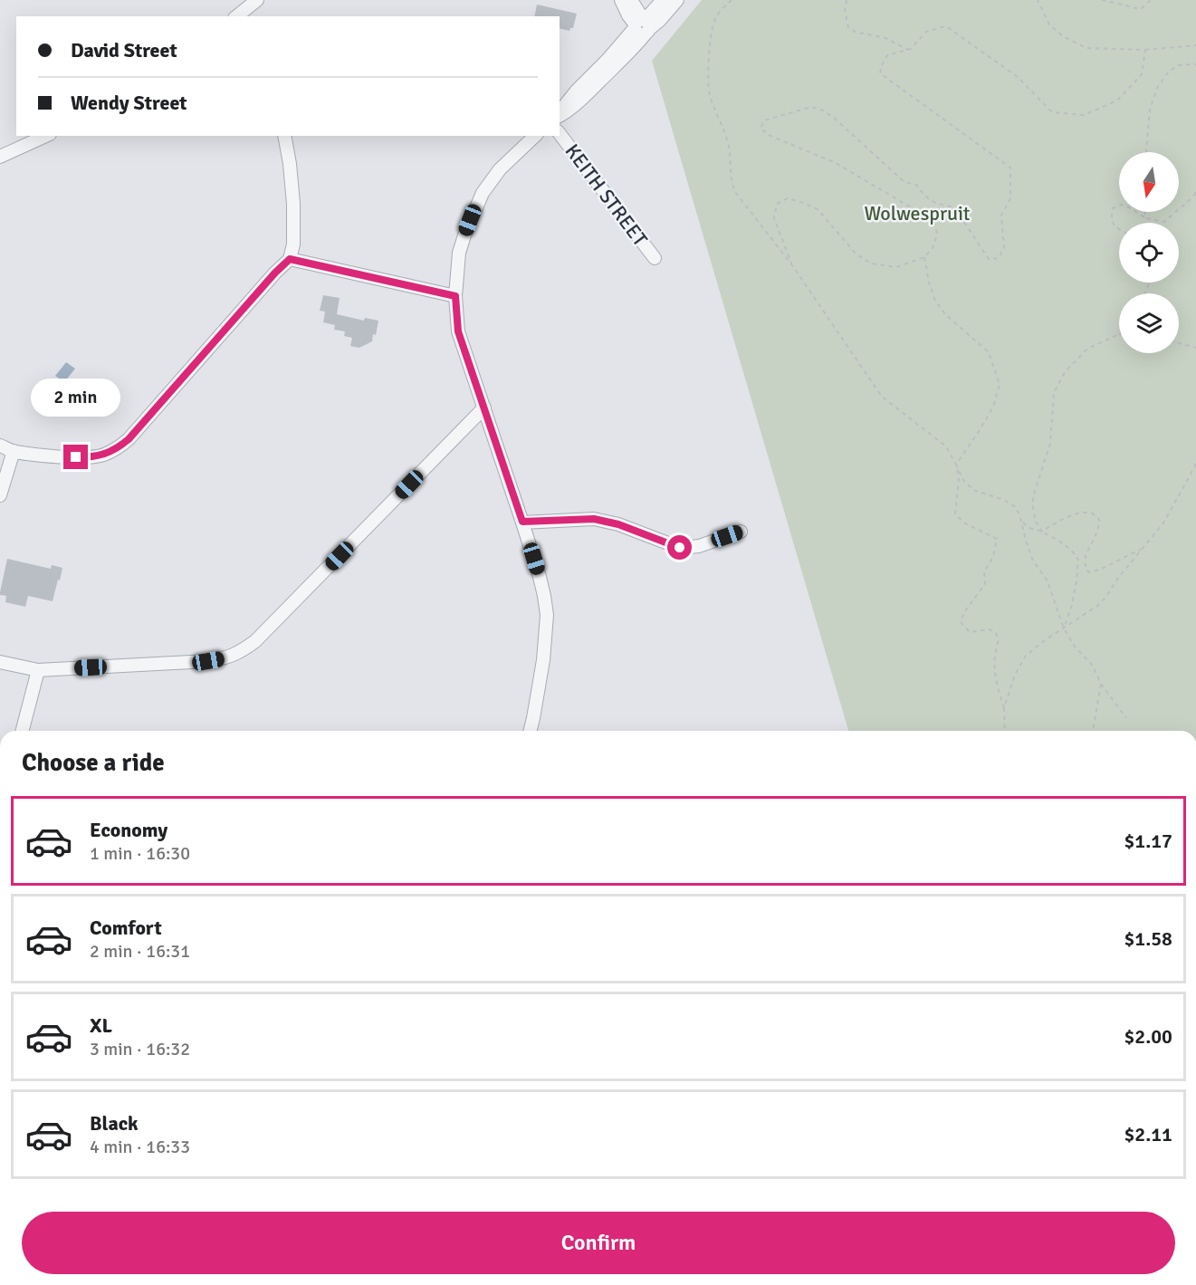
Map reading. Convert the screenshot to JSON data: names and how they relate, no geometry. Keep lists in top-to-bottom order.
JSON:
{
  "streets": {
    "street": ["KEITH STREET"]
  },
  "parks": ["Wolwespruit"],
  "north": "bottom",
  "page": {
    "banner": ["David Street", "Wendy Street"],
    "bubble": "2 min",
    "heading": "Choose a ride",
    "list": [
      {
        "name": "Economy",
        "note": "1 min · 16:30",
        "value": "$1.17"
      },
      {
        "name": "Comfort",
        "note": "2 min · 16:31",
        "value": "$1.58"
      },
      {
        "name": "XL",
        "note": "3 min · 16:32",
        "value": "$2.00"
      },
      {
        "name": "Black",
        "note": "4 min · 16:33",
        "value": "$2.11"
      }
    ],
    "buttons": "Confirm"
  }
}
